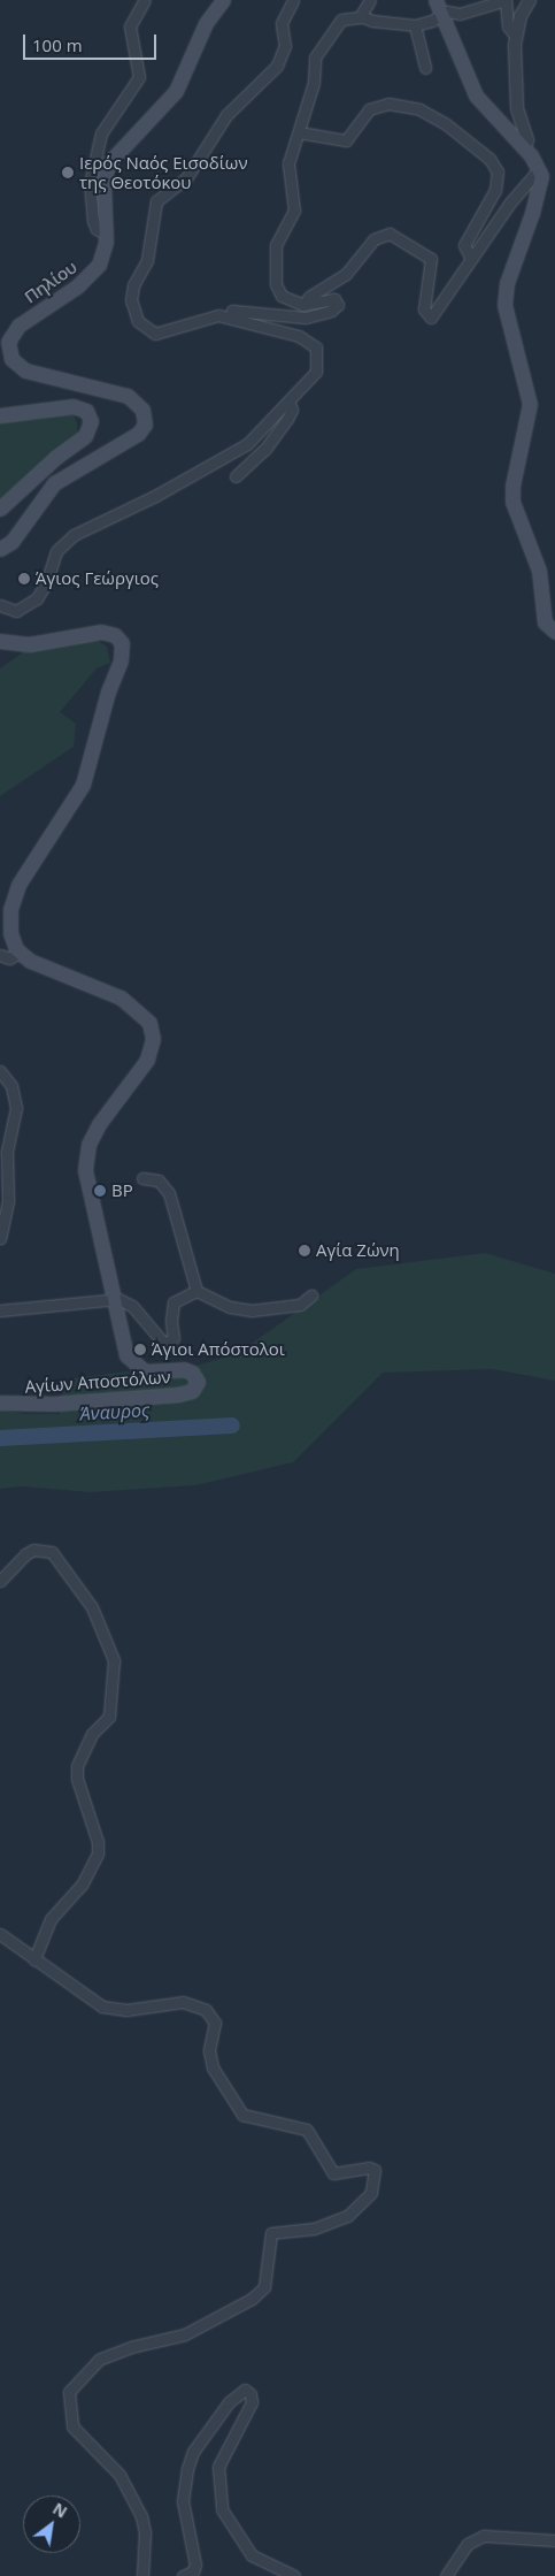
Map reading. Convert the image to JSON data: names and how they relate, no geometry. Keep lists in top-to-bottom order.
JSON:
{
  "streets": {
    "main road": ["Πηλίου", "Αγίων Αποστόλων"]
  },
  "water": ["Άναυρος"],
  "places": [
    "Ιερός Ναός Εισοδίων της Θεοτόκου",
    "Άγιος Γεώργιος",
    "BP",
    "Αγία Ζώνη",
    "Άγιοι Απόστολοι"
  ],
  "scale_bar": "100 m",
  "north": "top right"
}
